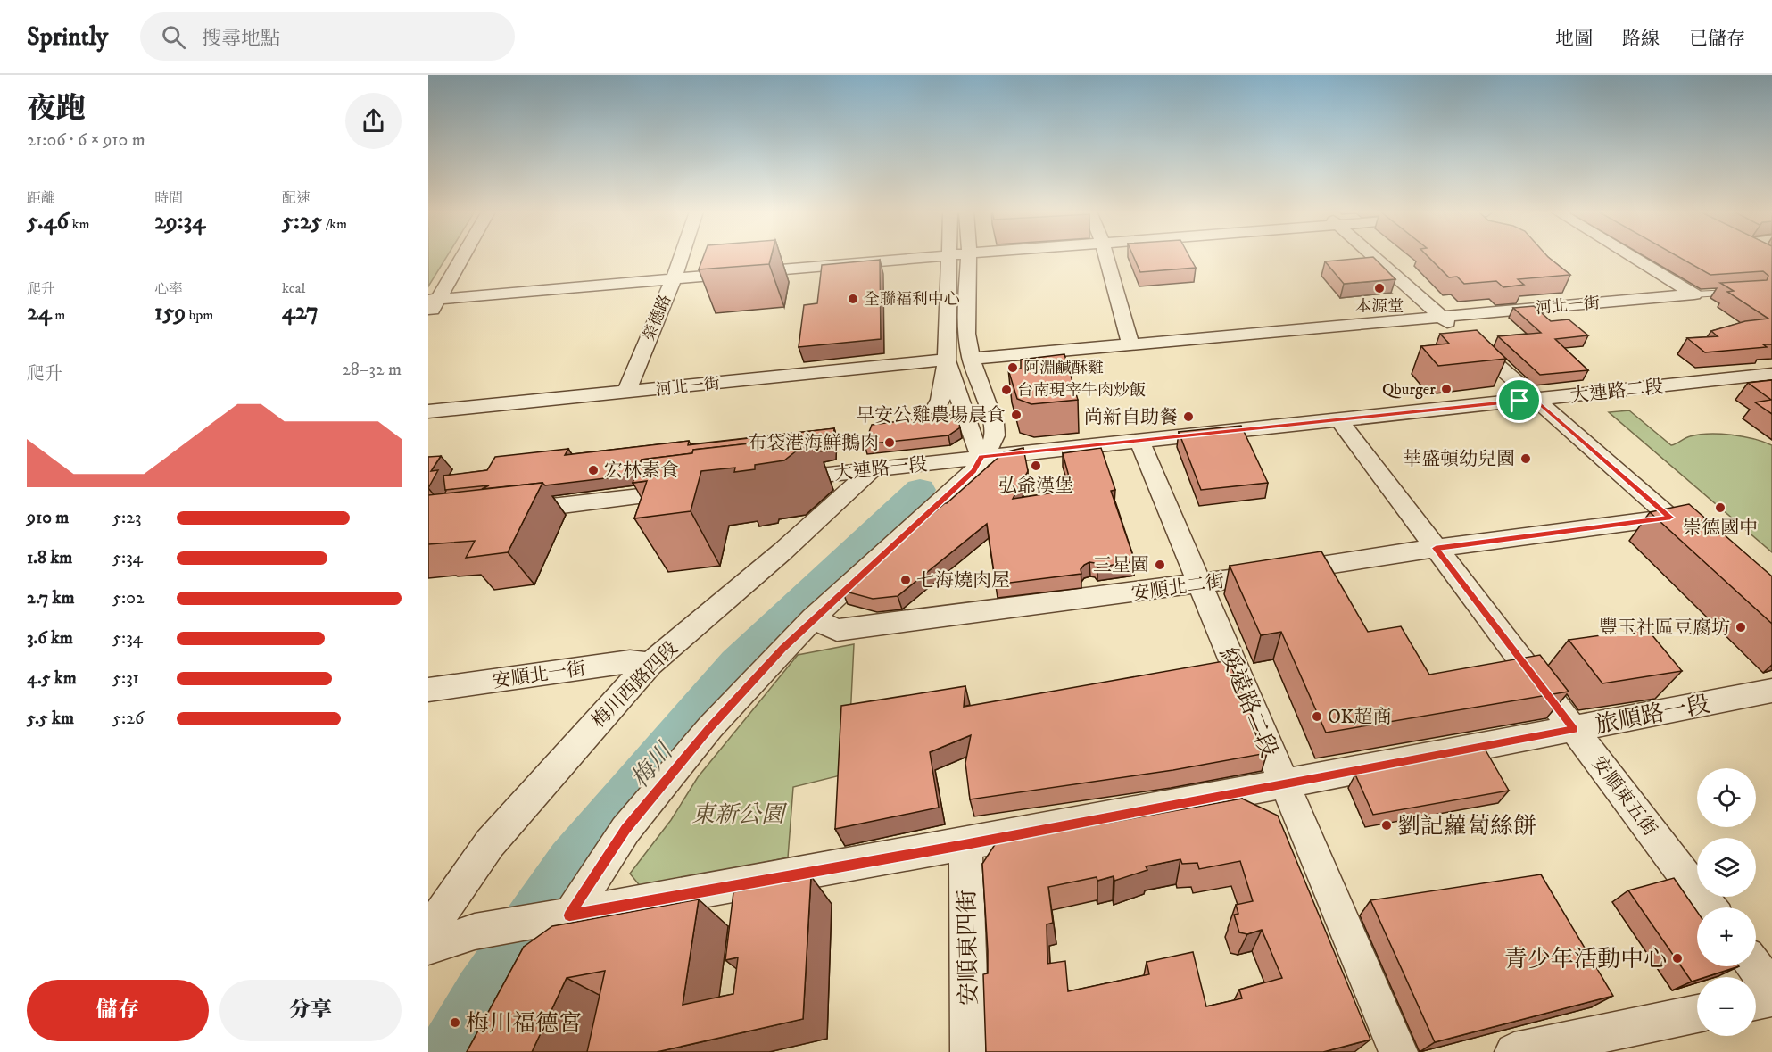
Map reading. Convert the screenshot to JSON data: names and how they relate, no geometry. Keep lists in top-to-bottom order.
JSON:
{
  "streets": {
    "street": [
      "河北一街",
      "榮德路",
      "大連路二段",
      "大連路一段",
      "安順北二街",
      "安順北一街",
      "梅川西路四段",
      "綏遠路二段",
      "旅順路一段",
      "安順東五街",
      "安順東四街"
    ]
  },
  "crossings": [
    ["河北一街", "榮德路"],
    ["大連路二段", "大連路一段"],
    ["大連路二段", "綏遠路二段"],
    ["大連路二段", "安順東五街"],
    ["大連路一段", "梅川西路四段"],
    ["安順北二街", "綏遠路二段"],
    ["安順北二街", "安順東五街"],
    ["安順北一街", "梅川西路四段"],
    ["綏遠路二段", "旅順路一段"],
    ["旅順路一段", "安順東五街"],
    ["旅順路一段", "安順東四街"]
  ],
  "water": ["梅川"],
  "parks": ["東新公園"],
  "places": [
    "本源堂",
    "全聯福利中心",
    "阿淵鹹酥雞",
    "Qburger",
    "台南現宰牛肉炒飯",
    "早安公雞農場晨食",
    "尚新自助餐",
    "布袋港海鮮鵝肉",
    "華盛頓幼兒園",
    "弘爺漢堡",
    "宏林素食",
    "崇德國中",
    "三星園",
    "七海燒肉屋",
    "豐玉社區豆腐坊",
    "OK超商",
    "劉記蘿蔔絲餅",
    "青少年活動中心",
    "梅川福德宮"
  ],
  "page": {
    "header": "Sprintly",
    "search": "搜尋地點",
    "nav": ["地圖", "路線", "已儲存"],
    "heading": ["夜跑", "21:06 · 6 × 910 m"],
    "stats": [
      ["距離", "5.46 km"],
      ["時間", "29:34"],
      ["配速", "5:25 /km"],
      ["爬升", "24 m"],
      ["心率", "159 bpm"],
      ["kcal", "427"]
    ],
    "chart": ["爬升", "28–32 m"],
    "list": [
      {
        "name": "910 m",
        "note": "5:23"
      },
      {
        "name": "1.8 km",
        "note": "5:34"
      },
      {
        "name": "2.7 km",
        "note": "5:02"
      },
      {
        "name": "3.6 km",
        "note": "5:34"
      },
      {
        "name": "4.5 km",
        "note": "5:31"
      },
      {
        "name": "5.5 km",
        "note": "5:26"
      }
    ],
    "map_buttons": ["+", "−"],
    "buttons": ["儲存", "分享"]
  }
}
